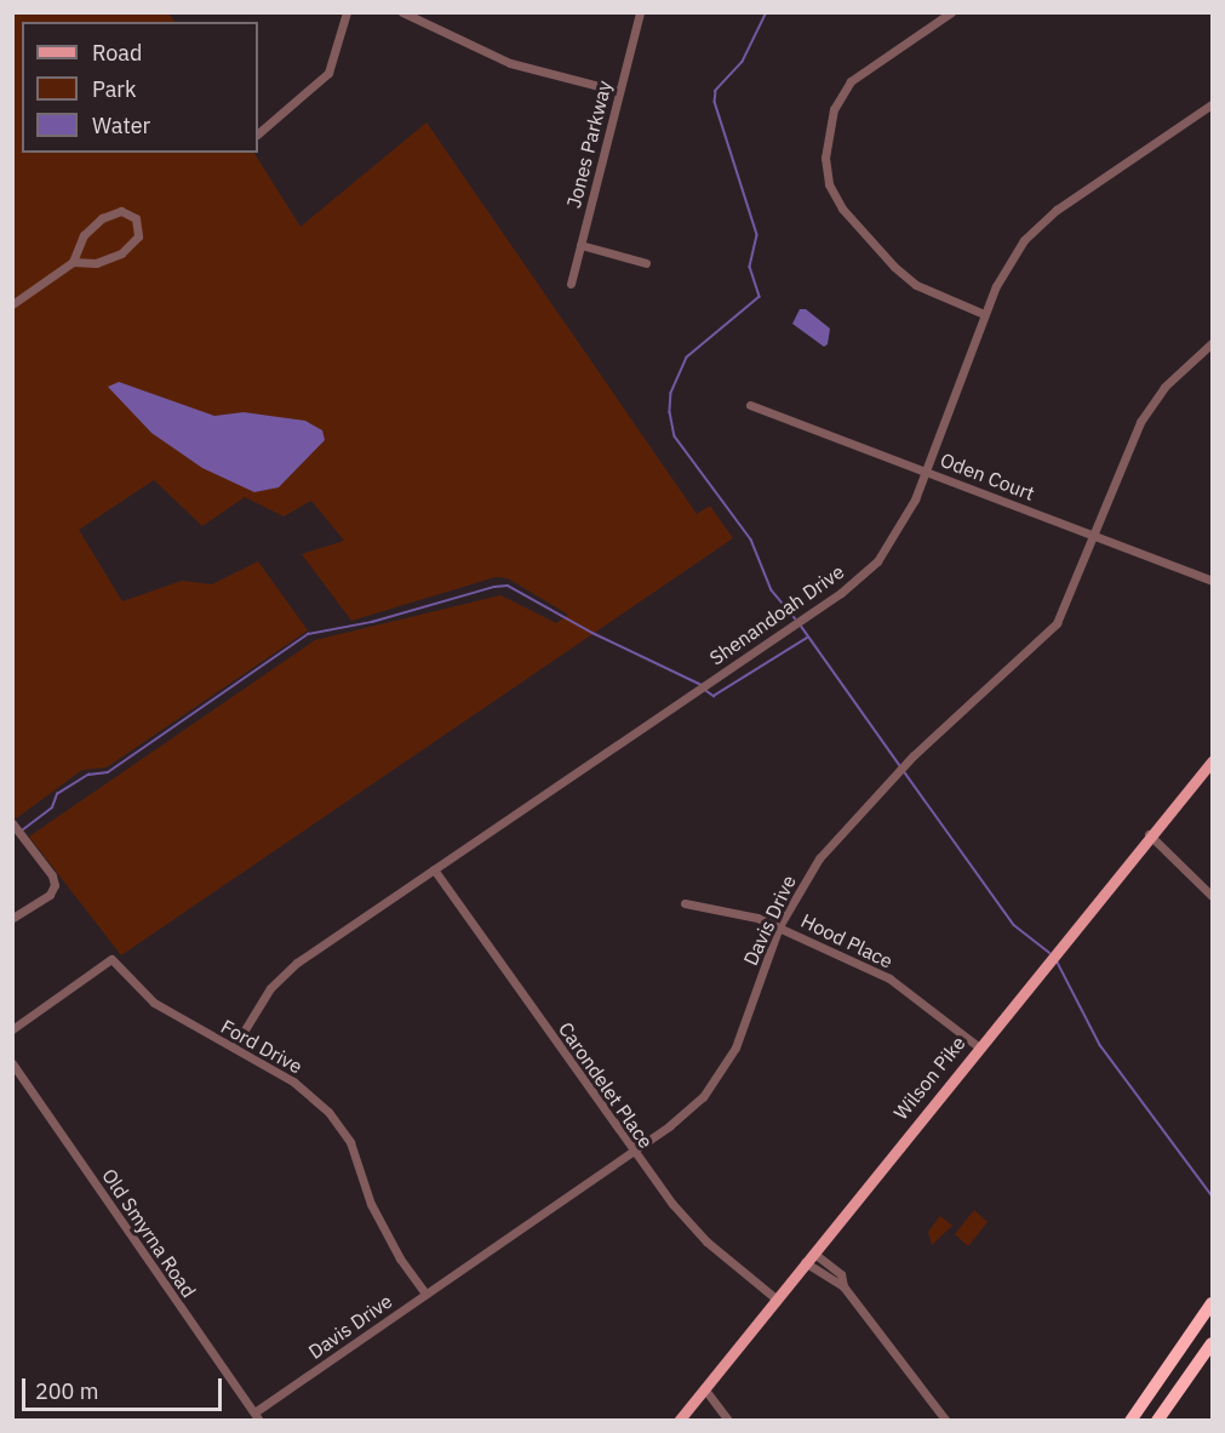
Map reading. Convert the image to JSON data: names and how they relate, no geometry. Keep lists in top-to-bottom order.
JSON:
{
  "streets": {
    "main road": ["Wilson Pike"],
    "street": [
      "Jones Parkway",
      "Oden Court",
      "Shenandoah Drive",
      "Davis Drive",
      "Hood Place",
      "Ford Drive",
      "Carondelet Place",
      "Old Smyrna Road"
    ]
  },
  "crossings": [
    ["Oden Court", "Shenandoah Drive"],
    ["Oden Court", "Davis Drive"],
    ["Shenandoah Drive", "Ford Drive"],
    ["Shenandoah Drive", "Carondelet Place"],
    ["Davis Drive", "Hood Place"],
    ["Davis Drive", "Ford Drive"],
    ["Davis Drive", "Carondelet Place"],
    ["Davis Drive", "Old Smyrna Road"],
    ["Hood Place", "Wilson Pike"],
    ["Wilson Pike", "Carondelet Place"]
  ],
  "legend": ["Road", "Park", "Water"],
  "scale_bar": "200 m"
}
